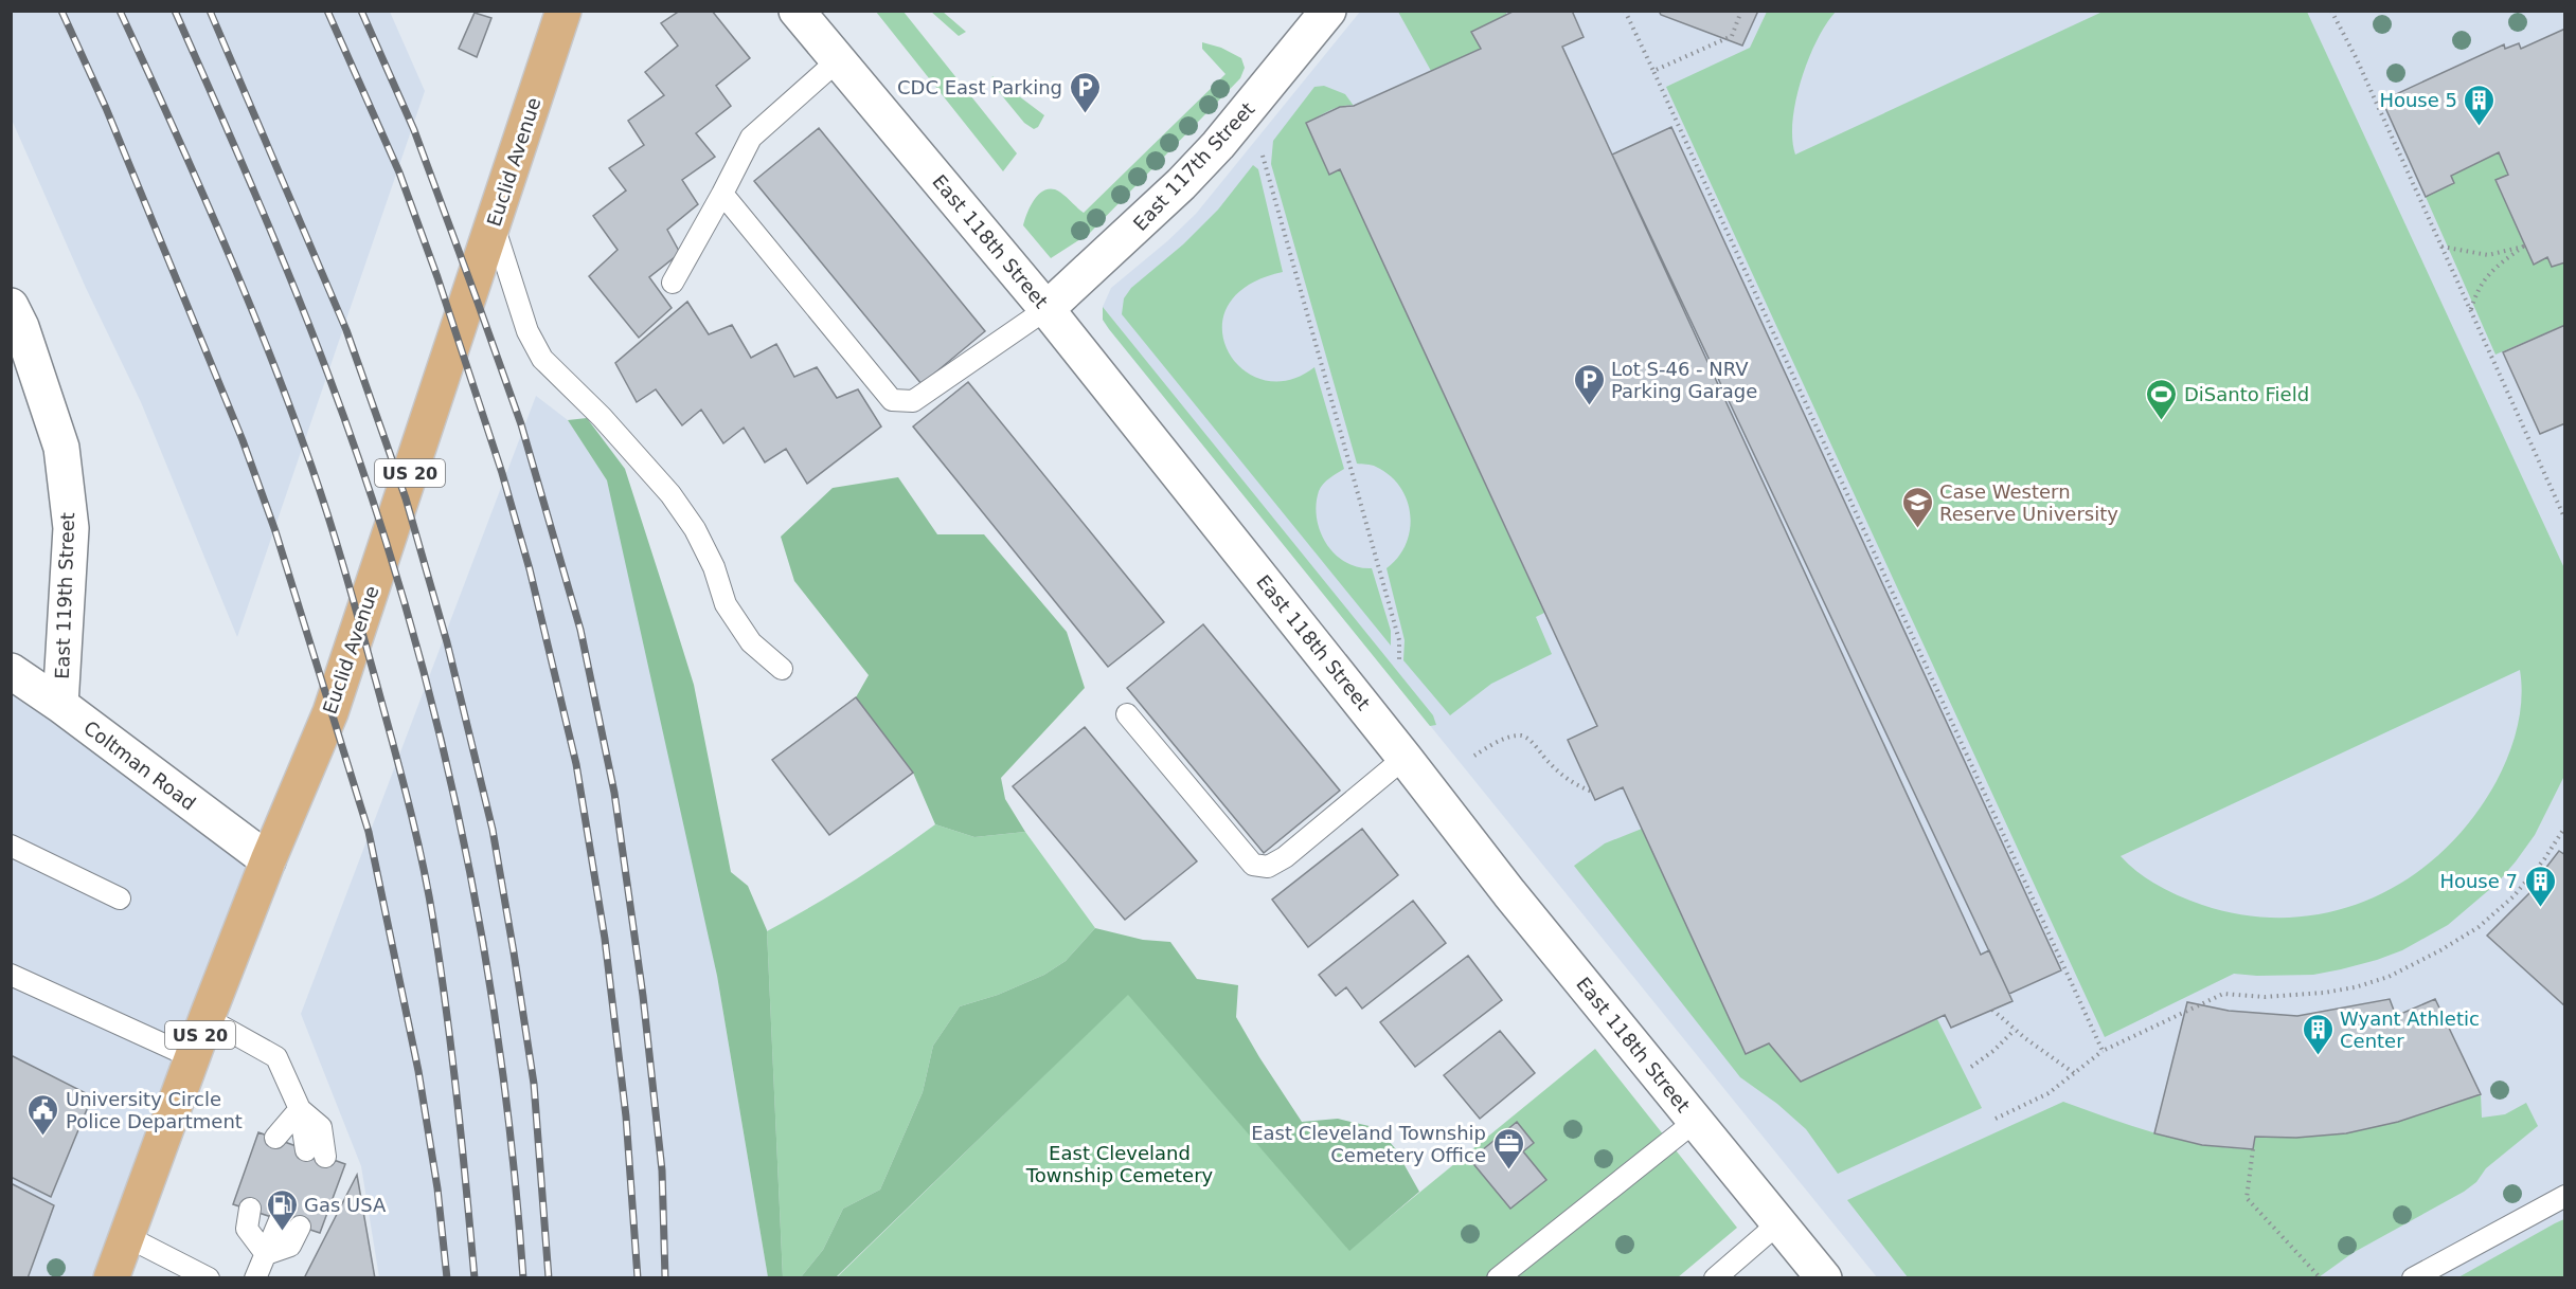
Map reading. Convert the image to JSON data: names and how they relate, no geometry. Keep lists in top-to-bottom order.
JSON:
{
  "streets": {
    "main road": ["Euclid Avenue", "US 20"],
    "street": [
      "East 117th Street",
      "East 118th Street",
      "East 119th Street",
      "Coltman Road"
    ]
  },
  "crossings": [
    ["Euclid Avenue", "Coltman Road"],
    ["East 117th Street", "East 118th Street"],
    ["East 119th Street", "Coltman Road"]
  ],
  "parks": ["East Cleveland Township Cemetery"],
  "places": {
    "parking": ["CDC East Parking", "Lot S-46 - NRV Parking Garage"],
    "building": ["House 5", "House 7", "Wyant Athletic Center"],
    "sports": ["DiSanto Field"],
    "school or university": ["Case Western Reserve University"],
    "public building": ["University Circle Police Department"],
    "office": ["East Cleveland Township Cemetery Office"],
    "fuel station": ["Gas USA"]
  }
}
